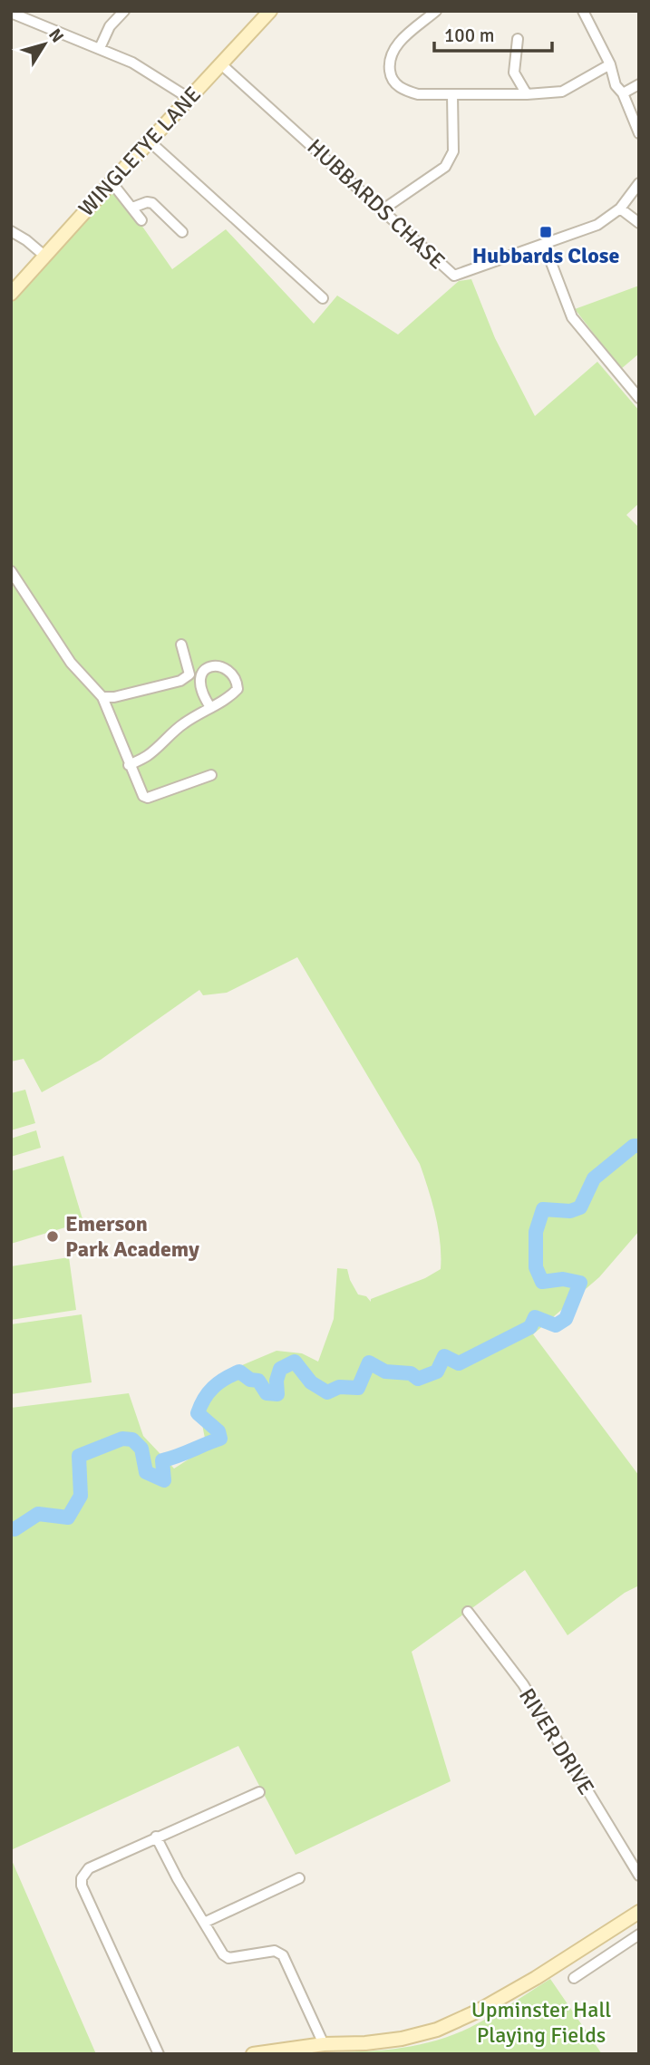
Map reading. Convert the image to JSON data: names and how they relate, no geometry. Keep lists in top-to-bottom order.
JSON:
{
  "streets": {
    "street": ["WINGLETYE LANE", "HUBBARDS CHASE", "RIVER DRIVE"]
  },
  "crossings": [
    ["WINGLETYE LANE", "HUBBARDS CHASE"]
  ],
  "parks": ["Upminster Hall Playing Fields"],
  "places": {
    "transit": ["Hubbards Close"],
    "other": ["Emerson Park Academy"]
  },
  "scale_bar": "100 m",
  "north": "top right"
}
